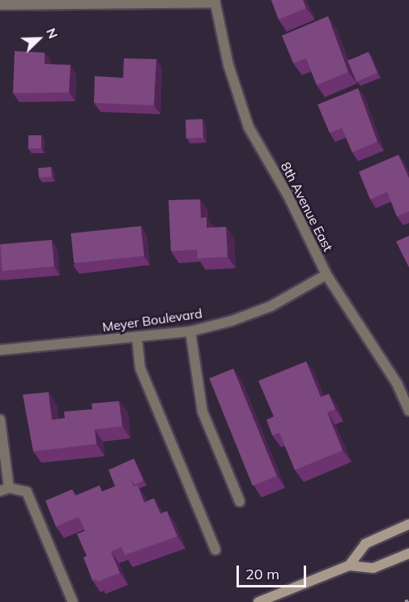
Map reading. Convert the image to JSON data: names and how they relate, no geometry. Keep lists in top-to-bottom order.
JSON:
{
  "streets": {
    "street": ["8th Avenue East", "Meyer Boulevard"]
  },
  "crossings": [
    ["8th Avenue East", "Meyer Boulevard"]
  ],
  "scale_bar": "20 m",
  "north": "top right"
}
